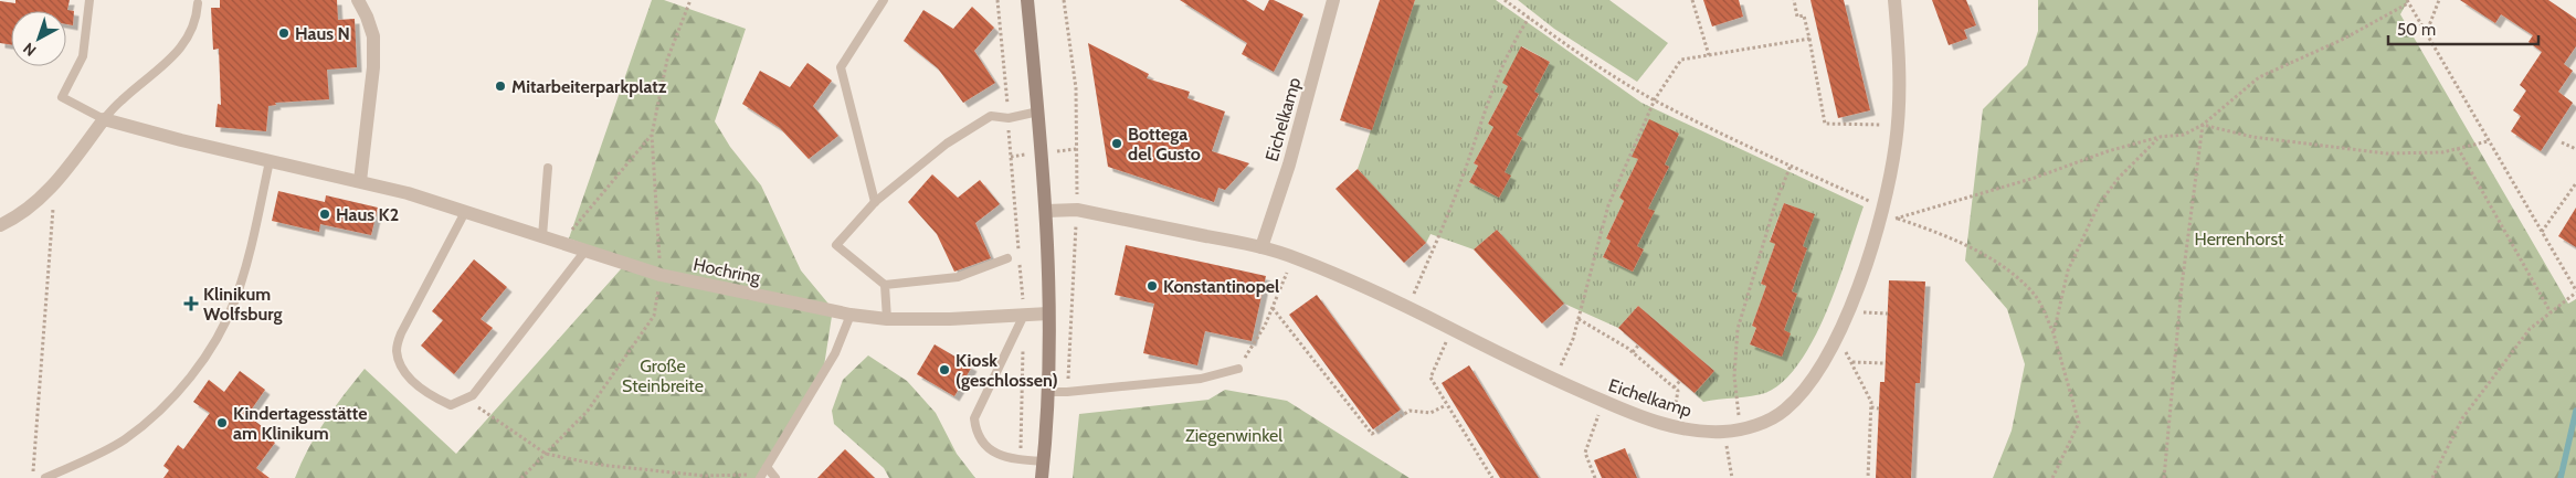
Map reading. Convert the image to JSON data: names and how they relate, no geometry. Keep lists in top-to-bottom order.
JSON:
{
  "streets": {
    "street": ["Eichelkamp", "Hochring"]
  },
  "parks": ["Herrenhorst", "Große Steinbreite", "Ziegenwinkel"],
  "places": {
    "other": [
      "Haus N",
      "Mitarbeiterparkplatz",
      "Bottega del Gusto",
      "Haus K2",
      "Konstantinopel",
      "Kiosk (geschlossen)",
      "Kindertagesstätte am Klinikum"
    ],
    "health": ["Klinikum Wolfsburg"]
  },
  "scale_bar": "50 m",
  "north": "bottom left"
}
